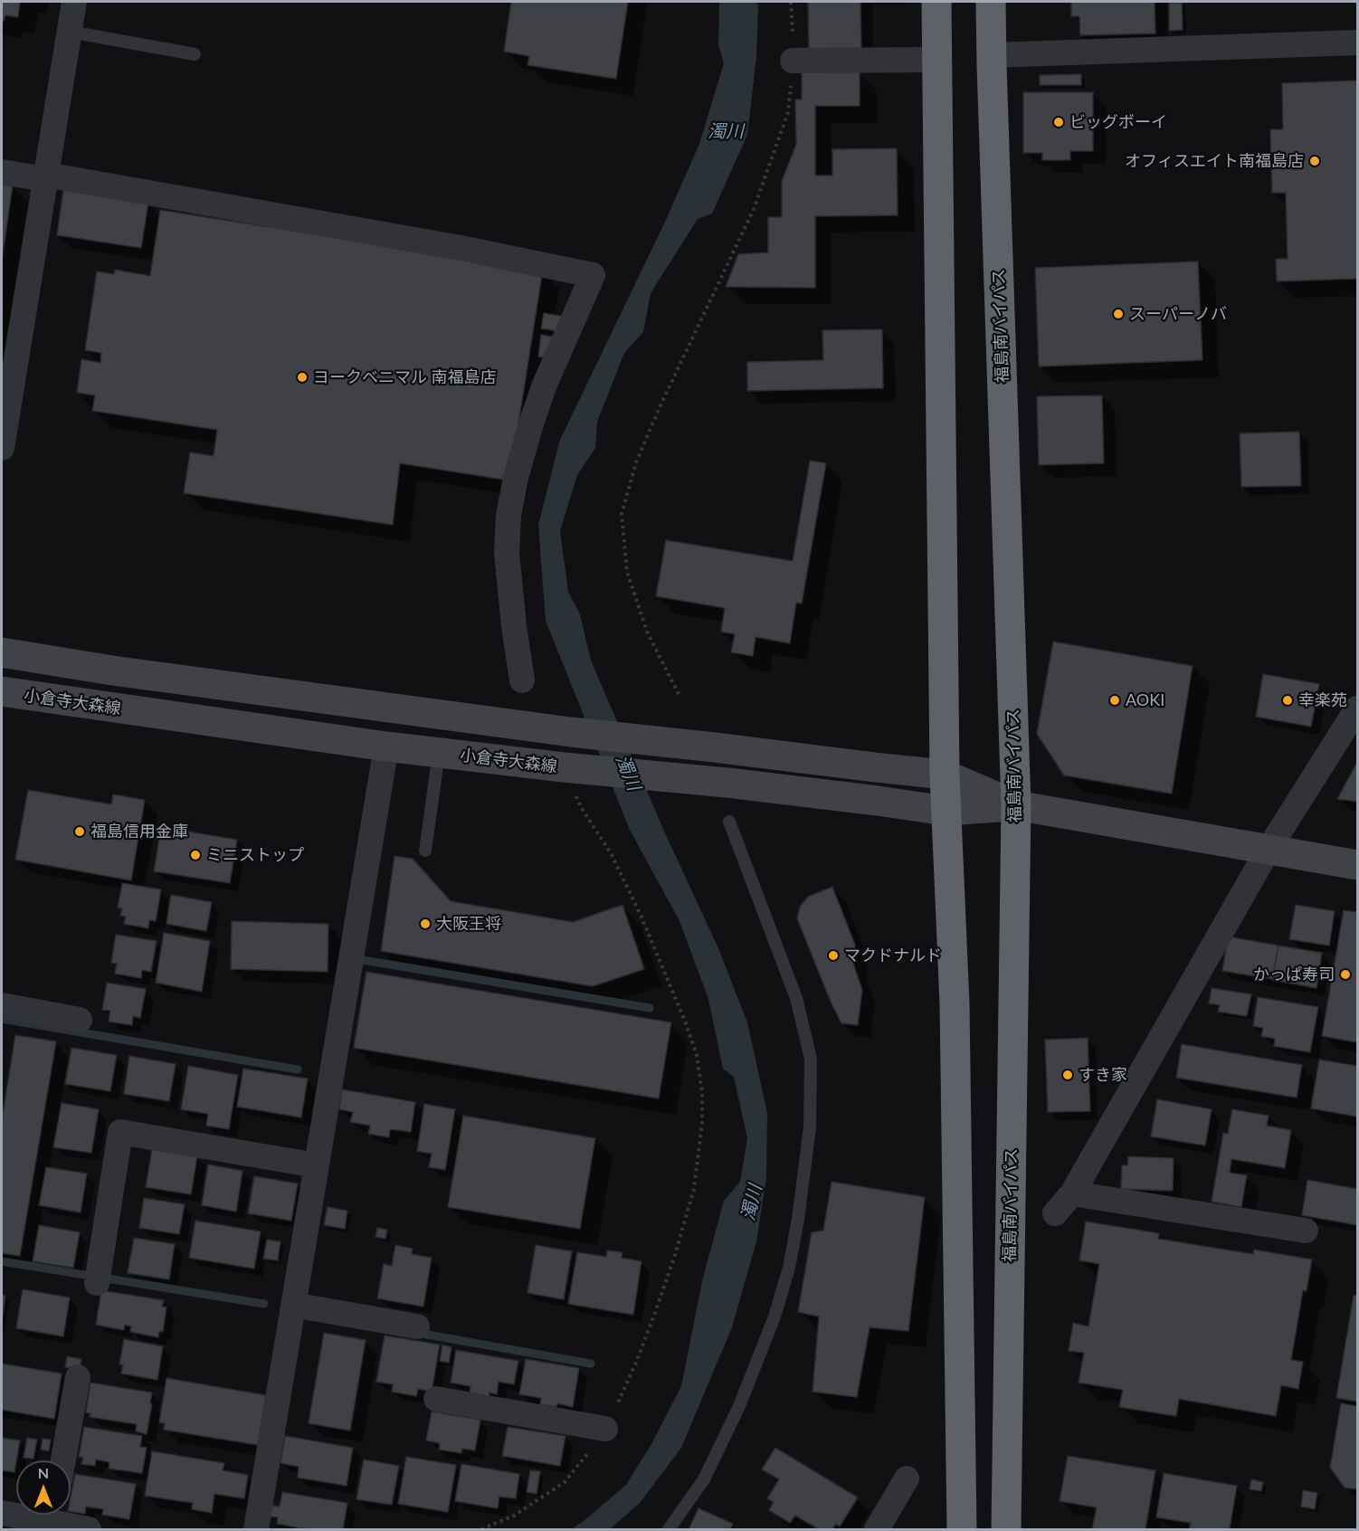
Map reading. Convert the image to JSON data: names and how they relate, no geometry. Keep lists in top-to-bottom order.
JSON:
{
  "streets": {
    "highway": ["福島南バイパス"],
    "street": ["小倉寺大森線"]
  },
  "crossings": [
    ["福島南バイパス", "小倉寺大森線"]
  ],
  "water": ["濁川"],
  "places": [
    "ビッグボーイ",
    "オフィスエイト南福島店",
    "スーパーノバ",
    "ヨークベニマル 南福島店",
    "AOKI",
    "幸楽苑",
    "福島信用金庫",
    "ミニストップ",
    "大阪王将",
    "マクドナルド",
    "かっぱ寿司",
    "すき家"
  ],
  "north": "top"
}
